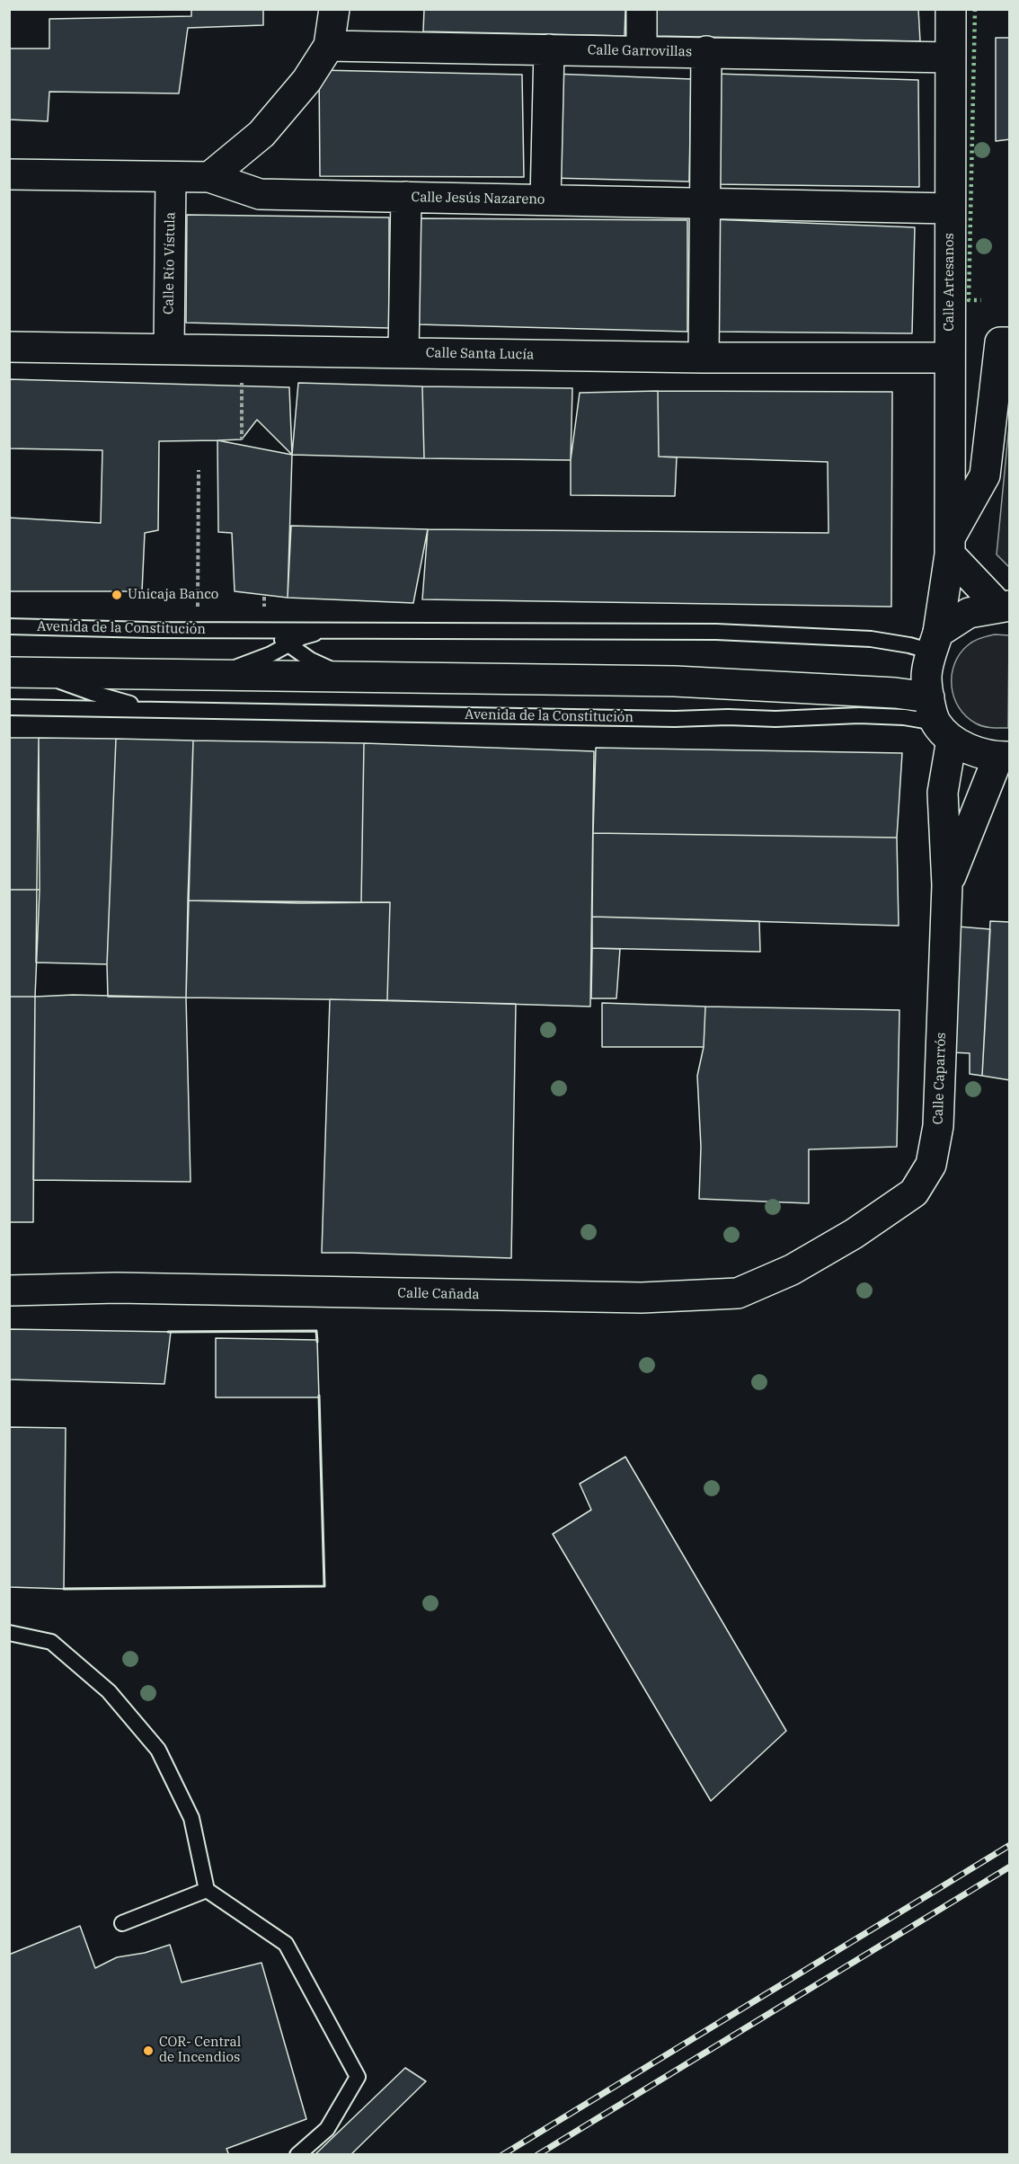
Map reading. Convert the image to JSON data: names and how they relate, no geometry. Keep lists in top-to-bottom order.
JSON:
{
  "streets": {
    "street": [
      "Calle Garrovillas",
      "Calle Jesús Nazareno",
      "Calle Río Vístula",
      "Calle Artesanos",
      "Calle Santa Lucía",
      "Avenida de la Constitución",
      "Calle Caparrós",
      "Calle Cañada"
    ]
  },
  "crossings": [
    ["Calle Garrovillas", "Calle Artesanos"],
    ["Calle Jesús Nazareno", "Calle Río Vístula"],
    ["Calle Jesús Nazareno", "Calle Artesanos"],
    ["Calle Río Vístula", "Calle Santa Lucía"],
    ["Calle Artesanos", "Calle Santa Lucía"],
    ["Calle Artesanos", "Avenida de la Constitución"],
    ["Calle Artesanos", "Calle Caparrós"],
    ["Avenida de la Constitución", "Calle Caparrós"],
    ["Calle Caparrós", "Calle Cañada"]
  ],
  "places": ["Unicaja Banco", "COR- Central de Incendios"]
}
